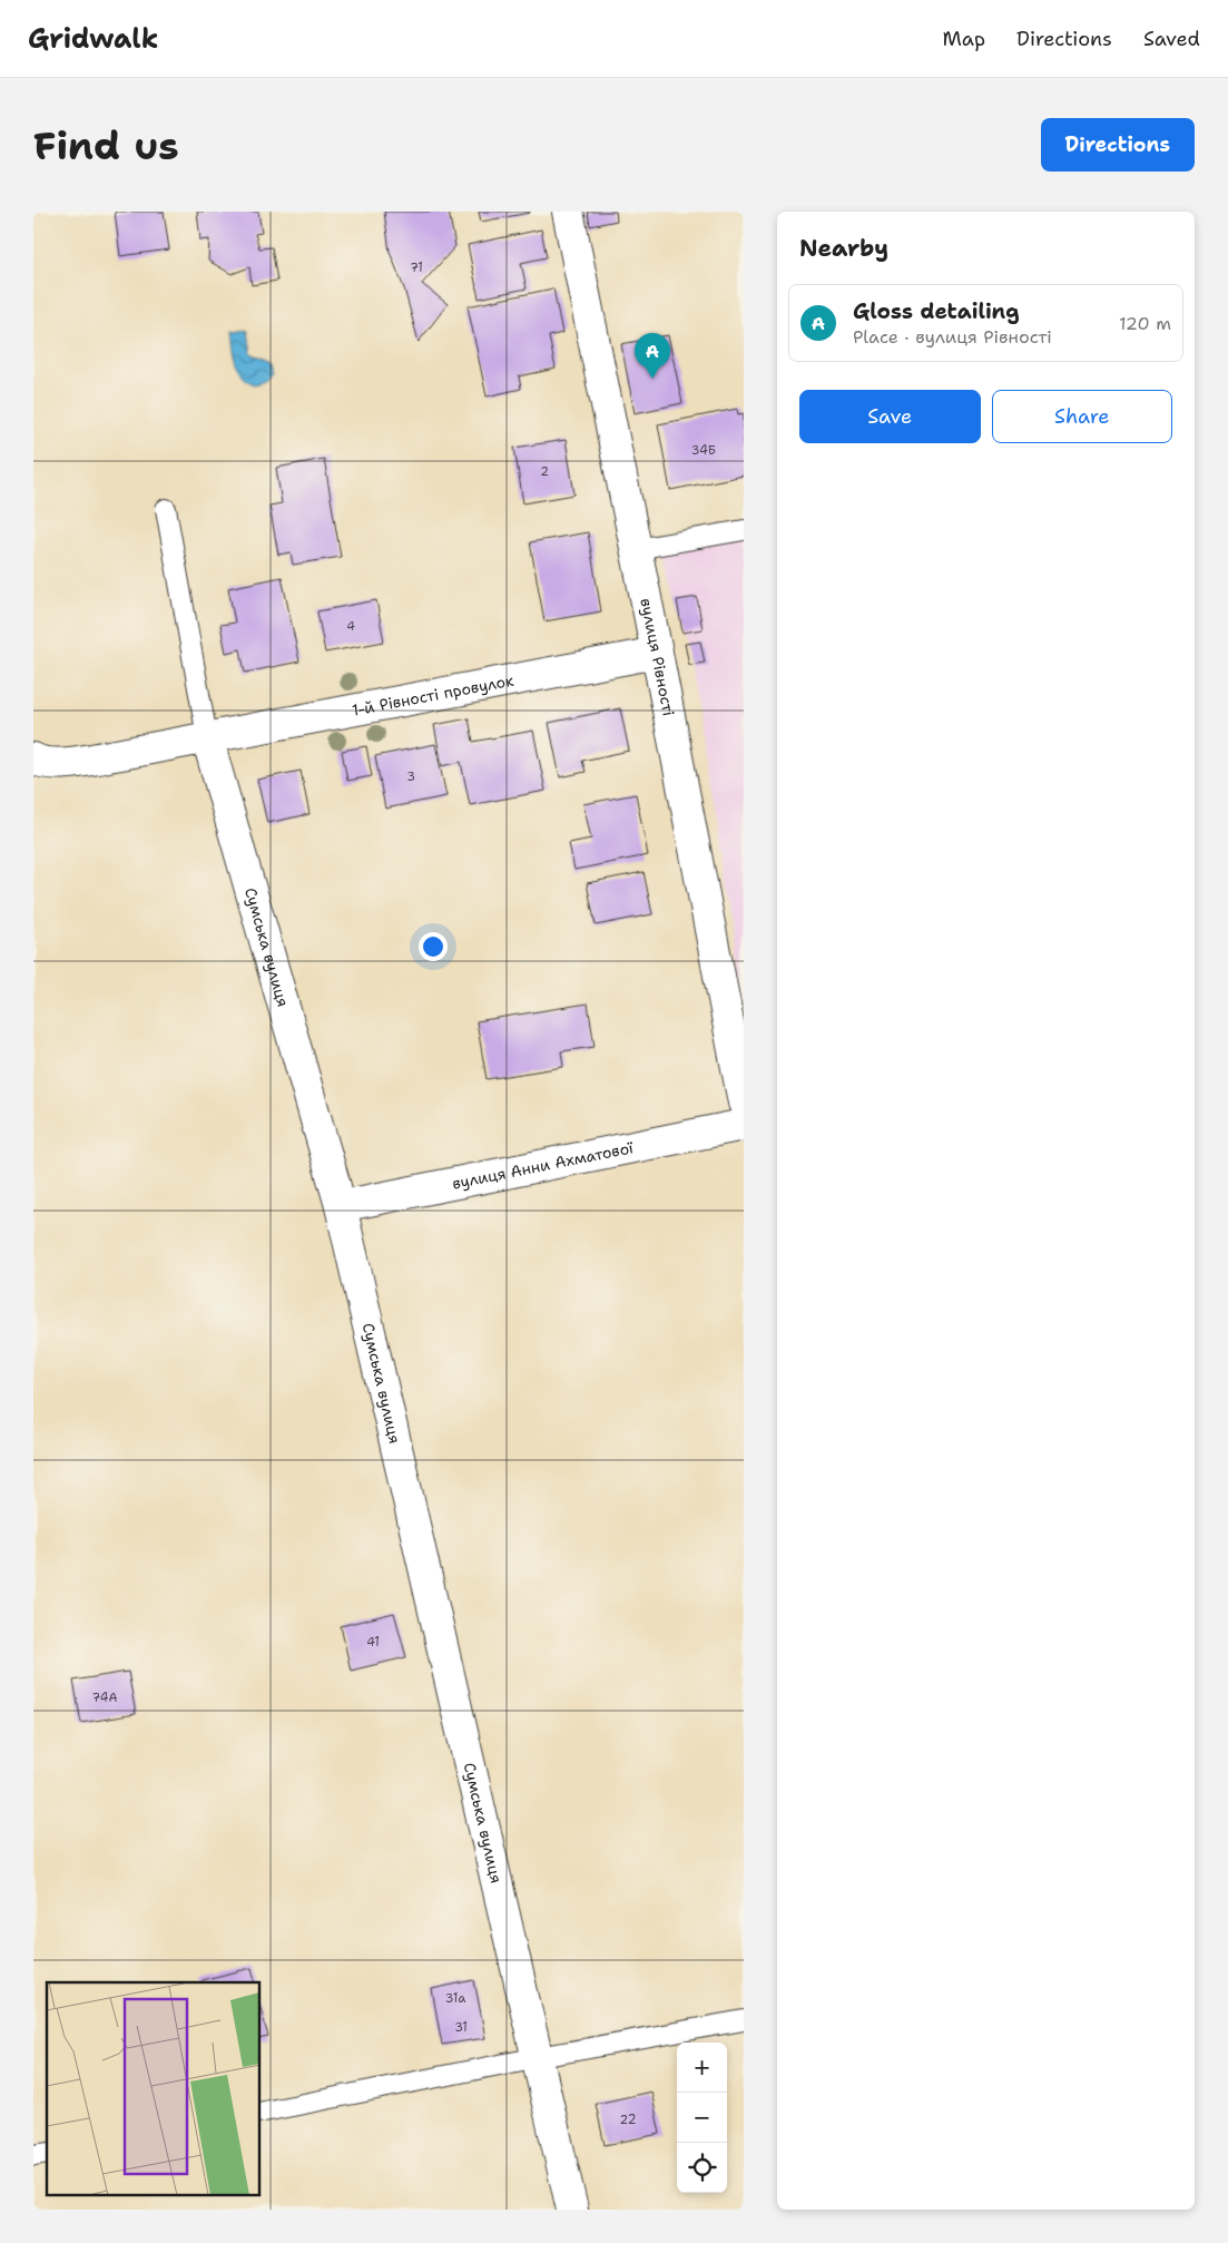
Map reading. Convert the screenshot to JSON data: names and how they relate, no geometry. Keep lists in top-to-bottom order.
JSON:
{
  "streets": {
    "street": [
      "вулиця Рівності",
      "1-й Рівності провулок",
      "Сумська вулиця",
      "вулиця Анни Ахматової"
    ]
  },
  "crossings": [
    ["вулиця Рівності", "1-й Рівності провулок"],
    ["1-й Рівності провулок", "Сумська вулиця"],
    ["Сумська вулиця", "вулиця Анни Ахматової"]
  ],
  "house_numbers": [
    "71",
    "34Б",
    "2",
    "4",
    "3",
    "41",
    "74А",
    "31а",
    "31",
    "22"
  ],
  "page": {
    "header": "Gridwalk",
    "nav": ["Map", "Directions", "Saved"],
    "buttons": [
      "Directions",
      ["Save", "Share"]
    ],
    "title": "Find us",
    "heading": "Nearby",
    "list": [
      {
        "mark": "A",
        "name": "Gloss detailing",
        "note": "Place · вулиця Рівності",
        "value": "120 m"
      }
    ],
    "pins": "A",
    "map_buttons": ["+", "−"]
  }
}
